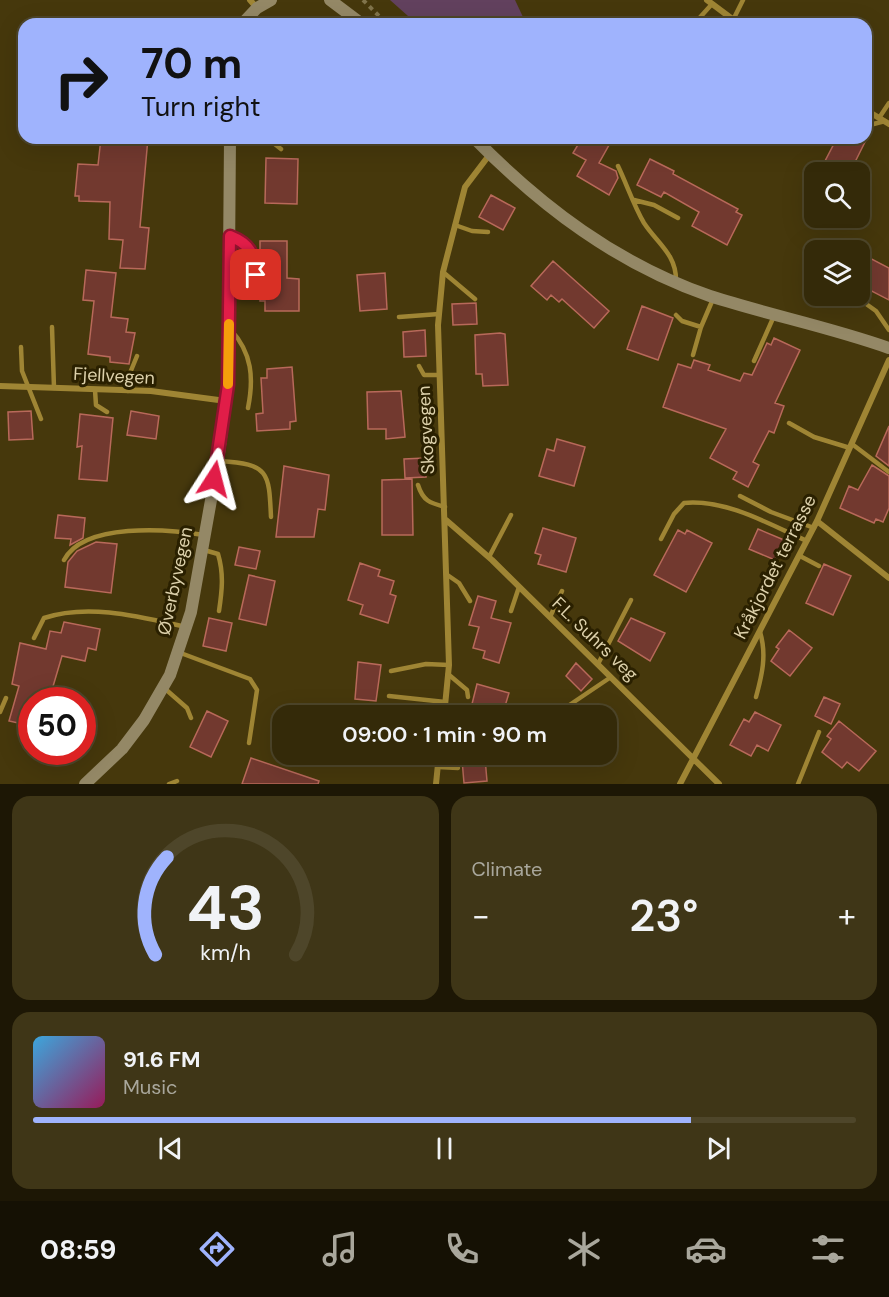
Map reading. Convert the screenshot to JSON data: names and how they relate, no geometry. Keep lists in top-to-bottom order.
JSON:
{
  "streets": {
    "main road": ["Øverbyvegen"],
    "street": [
      "Fjellvegen",
      "Skogvegen",
      "Kråkjordet terrasse",
      "F.L. Suhrs veg"
    ]
  },
  "crossings": [
    ["Fjellvegen", "Øverbyvegen"],
    ["Skogvegen", "F.L. Suhrs veg"],
    ["Kråkjordet terrasse", "F.L. Suhrs veg"]
  ],
  "page": {
    "turn": ["70 m", "Turn right"],
    "limit": "50",
    "trip": "09:00 · 1 min · 90 m",
    "tile": "Climate",
    "heat": ["−", "23°", "+"],
    "song": ["91.6 FM", "Music"],
    "tabs": "08:59",
    "gauge": ["43", "km/h"]
  }
}
